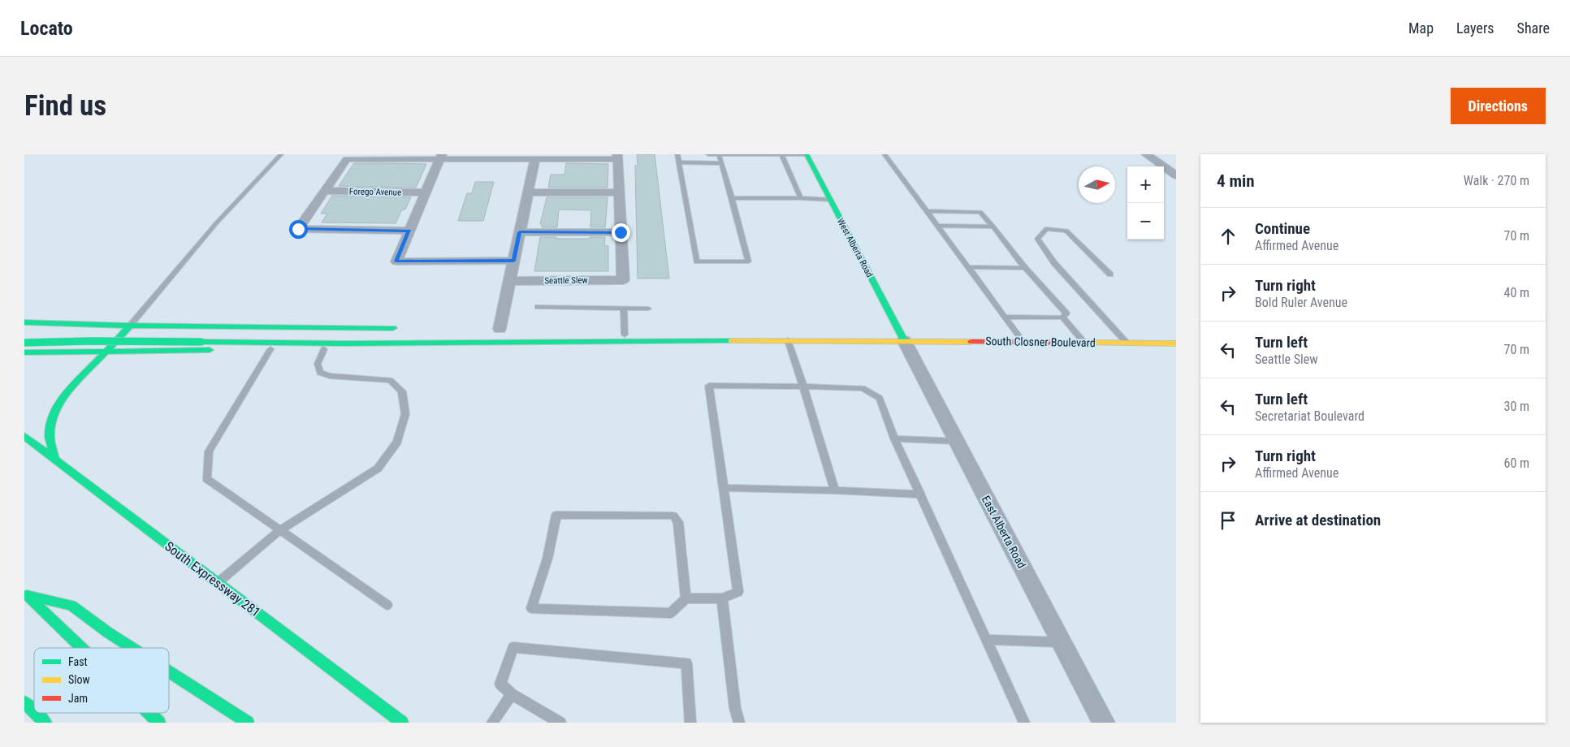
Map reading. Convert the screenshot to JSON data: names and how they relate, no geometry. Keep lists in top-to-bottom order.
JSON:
{
  "streets": {
    "main road": ["West Alberta Road", "South Closner Boulevard", "South Expressway 281"],
    "street": ["Forego Avenue", "Seattle Slew", "East Alberta Road"]
  },
  "crossings": [
    ["West Alberta Road", "South Closner Boulevard"],
    ["West Alberta Road", "East Alberta Road"],
    ["South Closner Boulevard", "East Alberta Road"]
  ],
  "legend": ["Fast", "Slow", "Jam"],
  "north": "right",
  "page": {
    "header": "Locato",
    "nav": ["Map", "Layers", "Share"],
    "buttons": "Directions",
    "title": "Find us",
    "heading": ["4 min", "Walk · 270 m"],
    "map_buttons": ["+", "−"],
    "list": [
      ["Continue", "Affirmed Avenue", "70 m"],
      ["Turn right", "Bold Ruler Avenue", "40 m"],
      ["Turn left", "Seattle Slew", "70 m"],
      ["Turn left", "Secretariat Boulevard", "30 m"],
      ["Turn right", "Affirmed Avenue", "60 m"],
      "Arrive at destination"
    ]
  }
}
